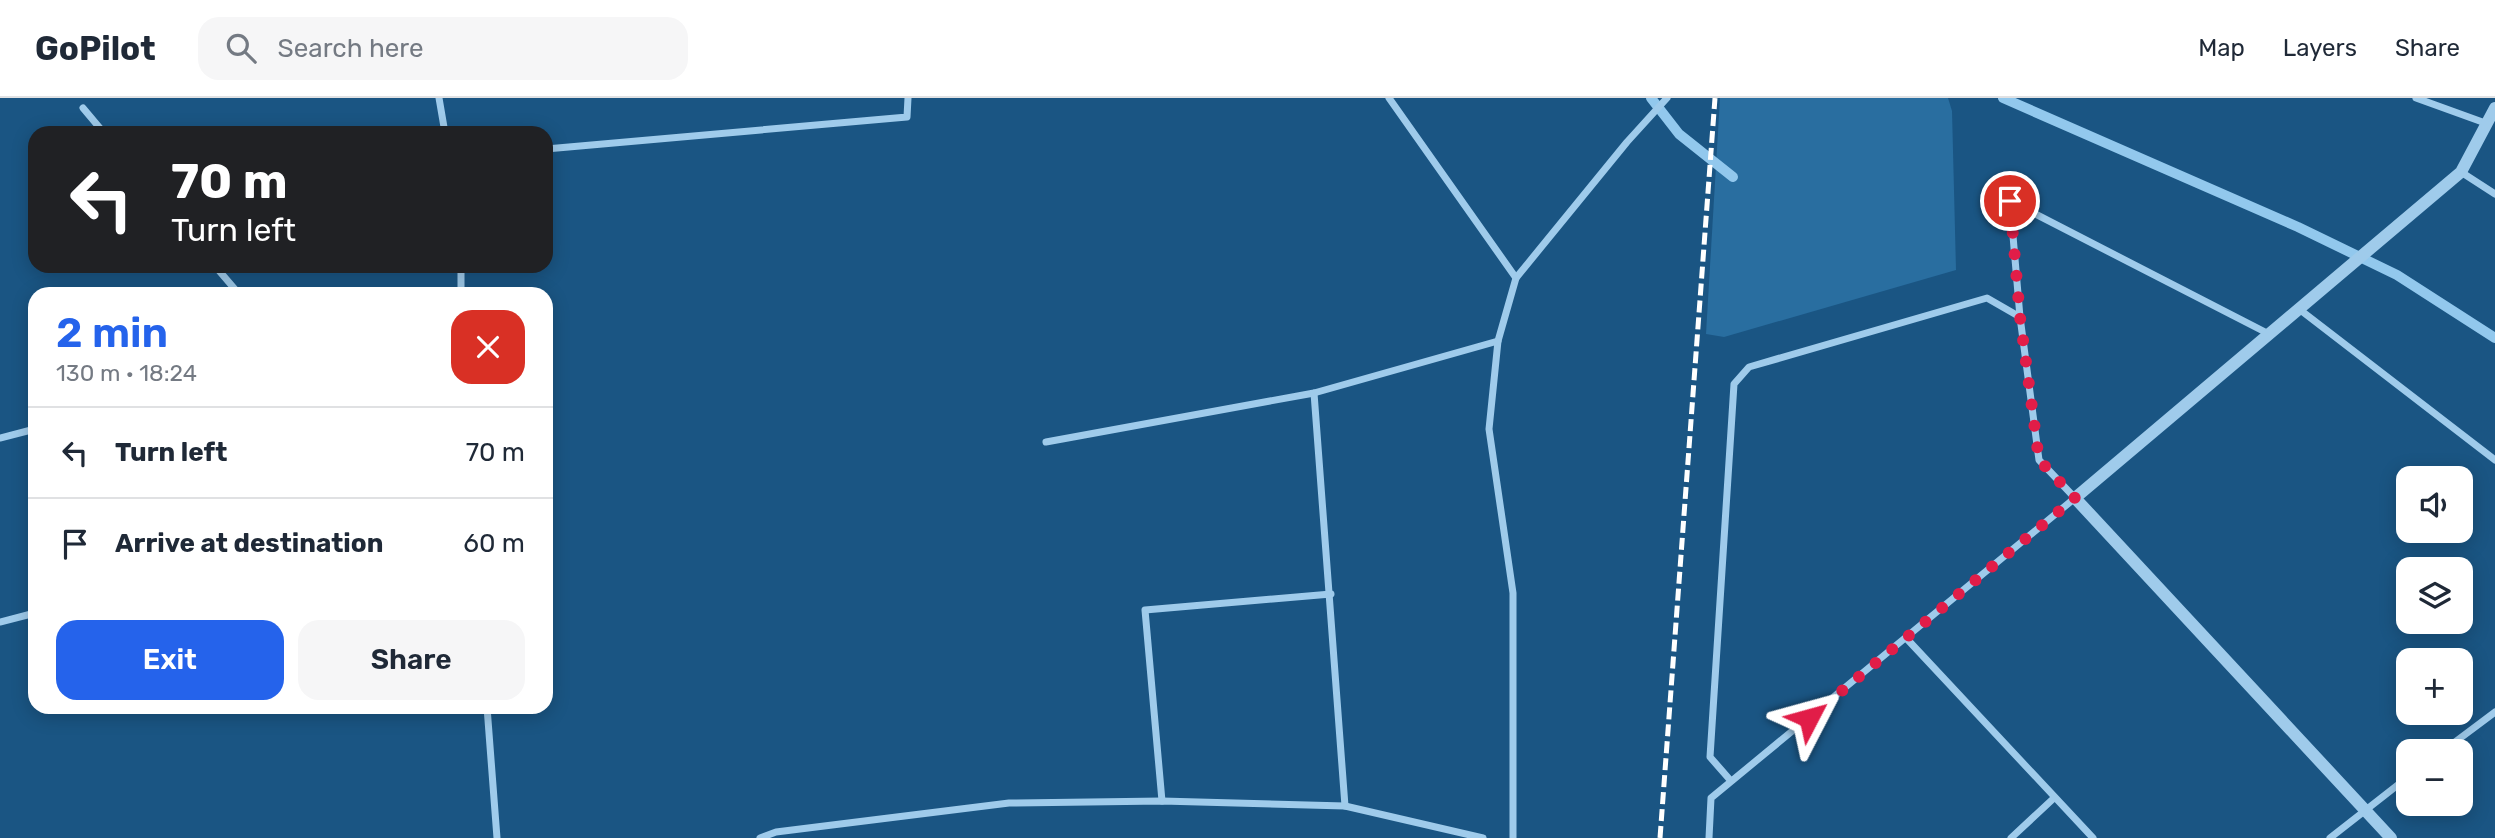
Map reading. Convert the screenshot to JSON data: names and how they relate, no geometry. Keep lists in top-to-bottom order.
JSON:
{
  "page": {
    "header": "GoPilot",
    "search": "Search here",
    "nav": ["Map", "Layers", "Share"],
    "turn": ["70 m", "Turn left"],
    "heading": ["2 min", "130 m · 18:24"],
    "list": [
      {
        "name": "Turn left",
        "value": "70 m"
      },
      {
        "name": "Arrive at destination",
        "value": "60 m"
      }
    ],
    "map_buttons": ["+", "−"],
    "buttons": ["Exit", "Share"]
  }
}
